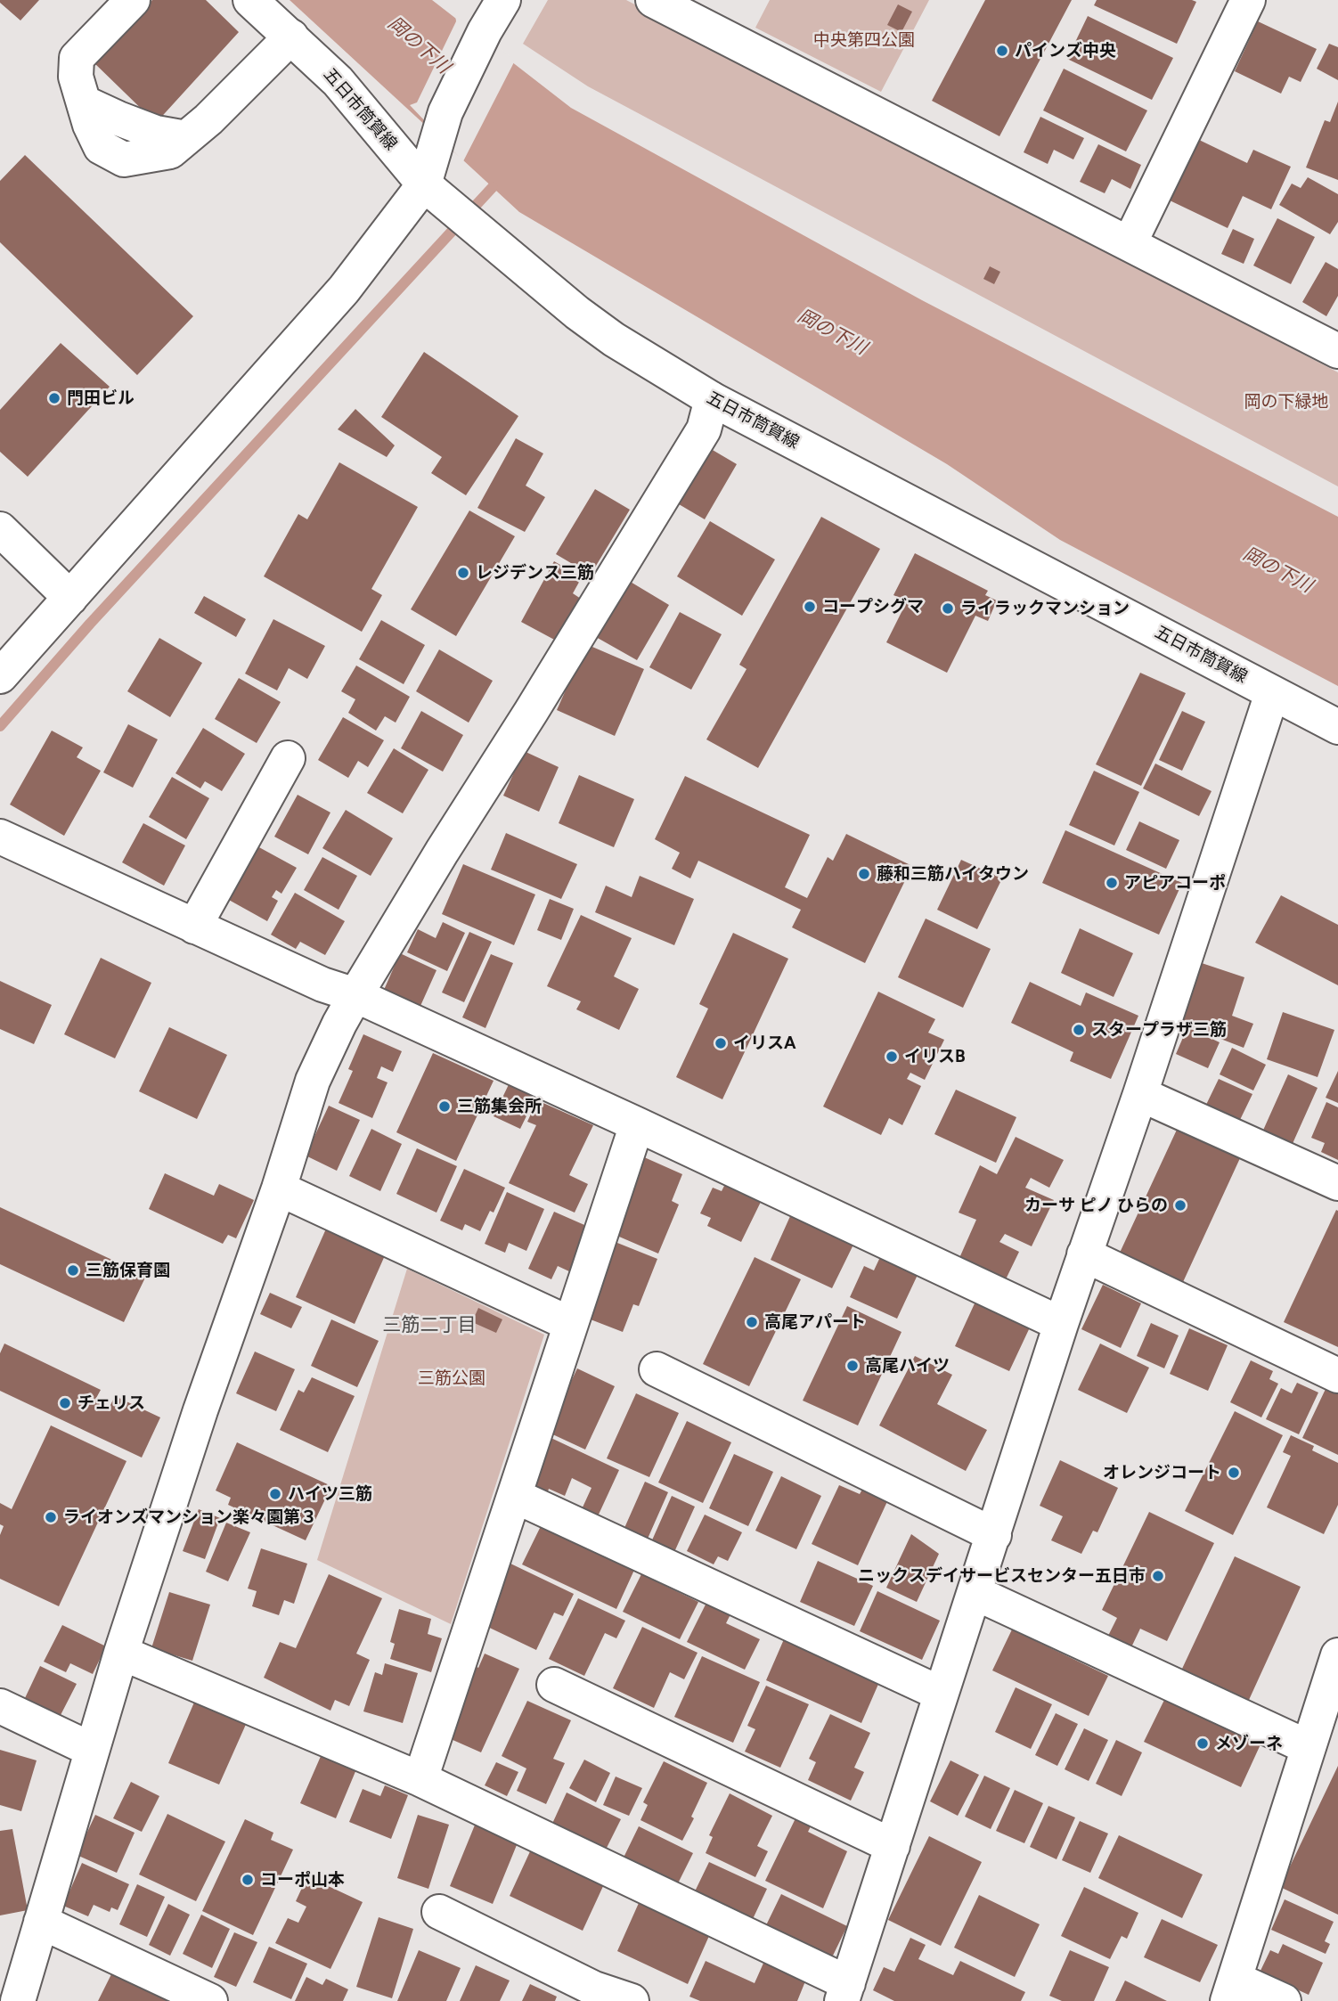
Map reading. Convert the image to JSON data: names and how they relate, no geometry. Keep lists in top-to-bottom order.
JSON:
{
  "streets": {
    "street": ["五日市筒賀線"]
  },
  "districts": ["三筋二丁目"],
  "water": ["岡の下川"],
  "parks": ["中央第四公園", "岡の下緑地", "三筋公園"],
  "places": [
    "パインズ中央",
    "門田ビル",
    "レジデンス三筋",
    "コープシグマ",
    "ライラックマンション",
    "藤和三筋ハイタウン",
    "アピアコーポ",
    "スタープラザ三筋",
    "イリスA",
    "イリスB",
    "三筋集会所",
    "カーサ ピノ ひらの",
    "三筋保育園",
    "高尾アパート",
    "高尾ハイツ",
    "チェリス",
    "オレンジコート",
    "ハイツ三筋",
    "ライオンズマンション楽々園第３",
    "ニックスデイサービスセンター五日市",
    "メゾーネ",
    "コーポ山本"
  ]
}
